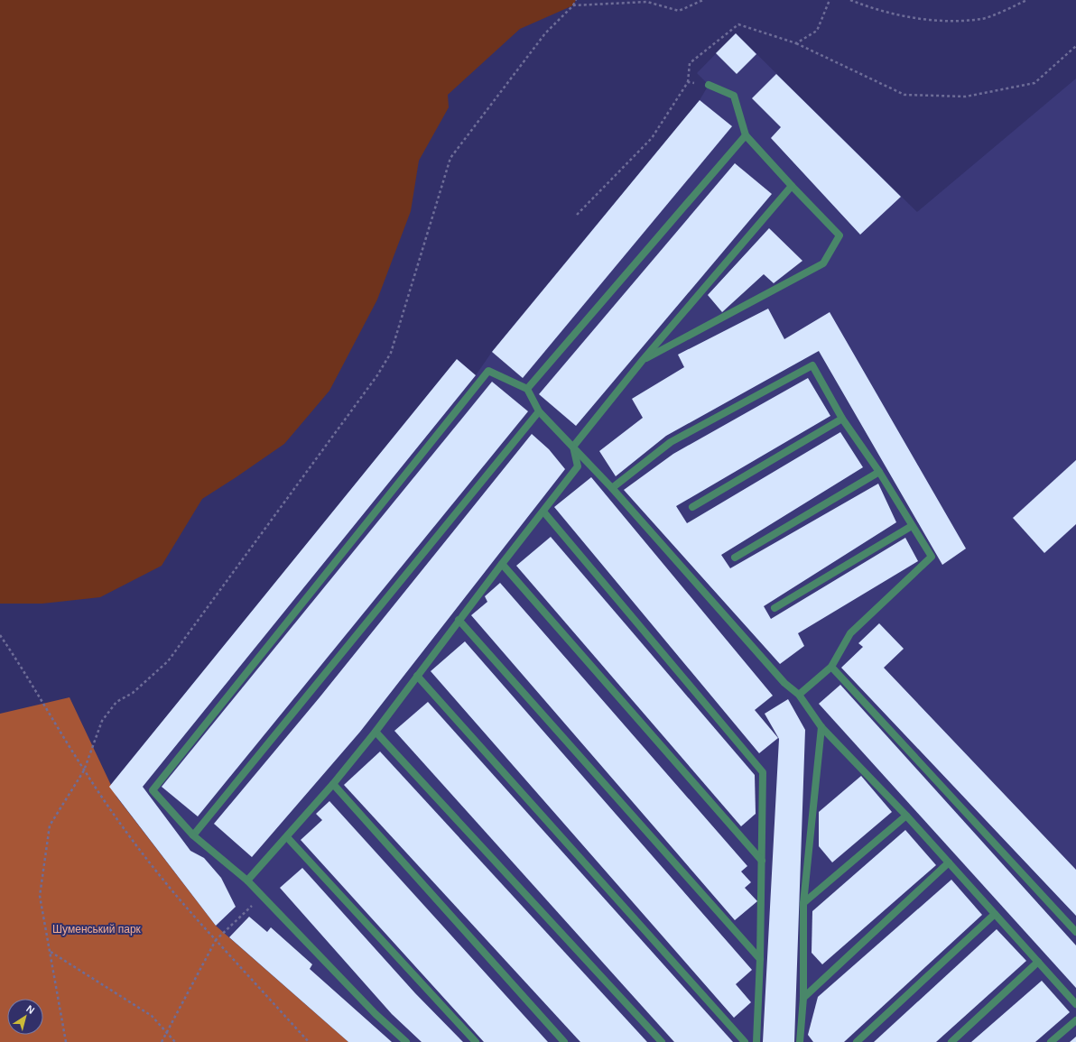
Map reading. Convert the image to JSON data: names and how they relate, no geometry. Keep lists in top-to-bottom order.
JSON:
{
  "parks": ["Шуменський парк"],
  "north": "top right"
}
